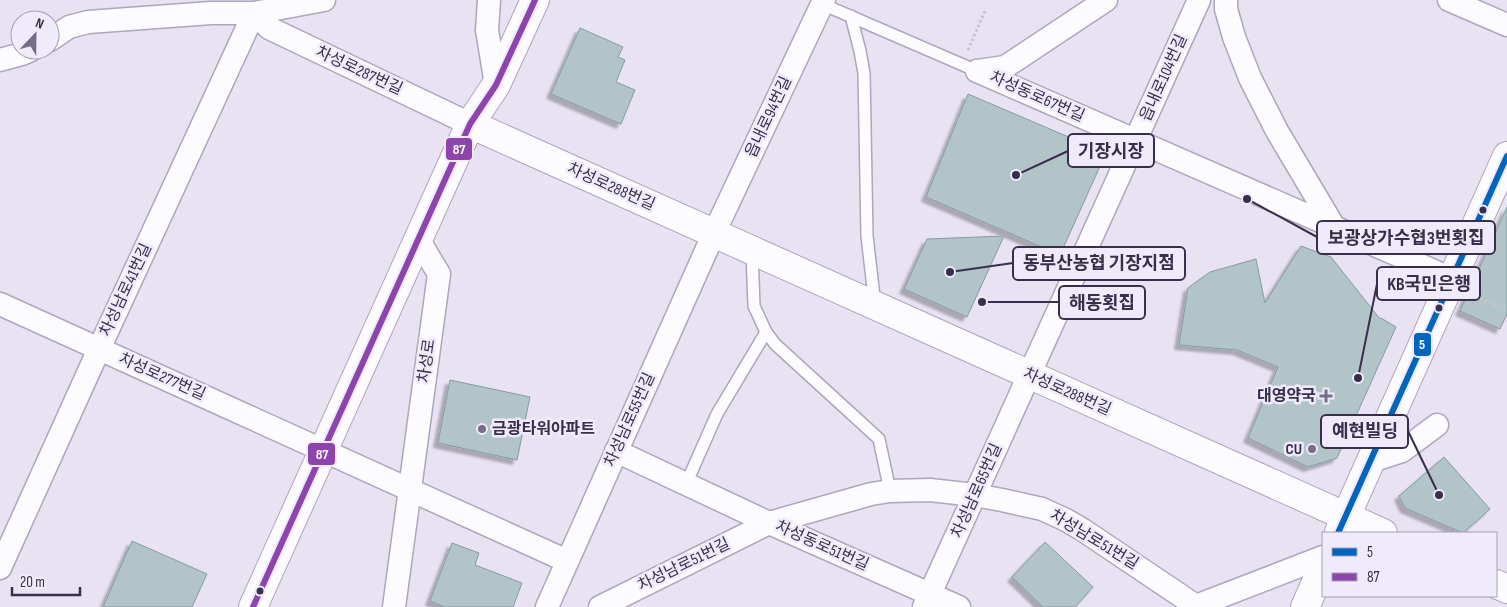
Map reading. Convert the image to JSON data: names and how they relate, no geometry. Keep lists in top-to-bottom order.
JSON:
{
  "streets": {
    "street": [
      "차성로287번길",
      "읍내로104번길",
      "차성동로67번길",
      "읍내로94번길",
      "차성로288번길",
      "차성남로41번길",
      "차성로",
      "차성로277번길",
      "차성남로55번길",
      "차성남로65번길",
      "차성남로51번길",
      "차성동로51번길"
    ]
  },
  "crossings": [
    ["차성로287번길", "차성로288번길"],
    ["차성로287번길", "차성남로41번길"],
    ["읍내로104번길", "차성동로67번길"],
    ["읍내로104번길", "차성로288번길"],
    ["읍내로104번길", "차성남로65번길"],
    ["차성동로67번길", "읍내로94번길"],
    ["읍내로94번길", "차성로288번길"],
    ["읍내로94번길", "차성남로55번길"],
    ["차성로288번길", "차성남로55번길"],
    ["차성로288번길", "차성남로65번길"],
    ["차성남로41번길", "차성로277번길"],
    ["차성남로55번길", "차성동로51번길"],
    ["차성남로65번길", "차성남로51번길"],
    ["차성남로65번길", "차성동로51번길"],
    ["차성남로51번길", "차성동로51번길"]
  ],
  "places": {
    "other": [
      "기장시장",
      "보광상가수협3번횟집",
      "동부산농협 기장지점",
      "해동횟집",
      "KB국민은행",
      "금광타워아파트",
      "CU",
      "예현빌딩"
    ],
    "health": ["대영약국"]
  },
  "lines": ["transit line 87", "transit line 5"],
  "legend": ["5", "87"],
  "scale_bar": "20 m",
  "north": "top"
}
